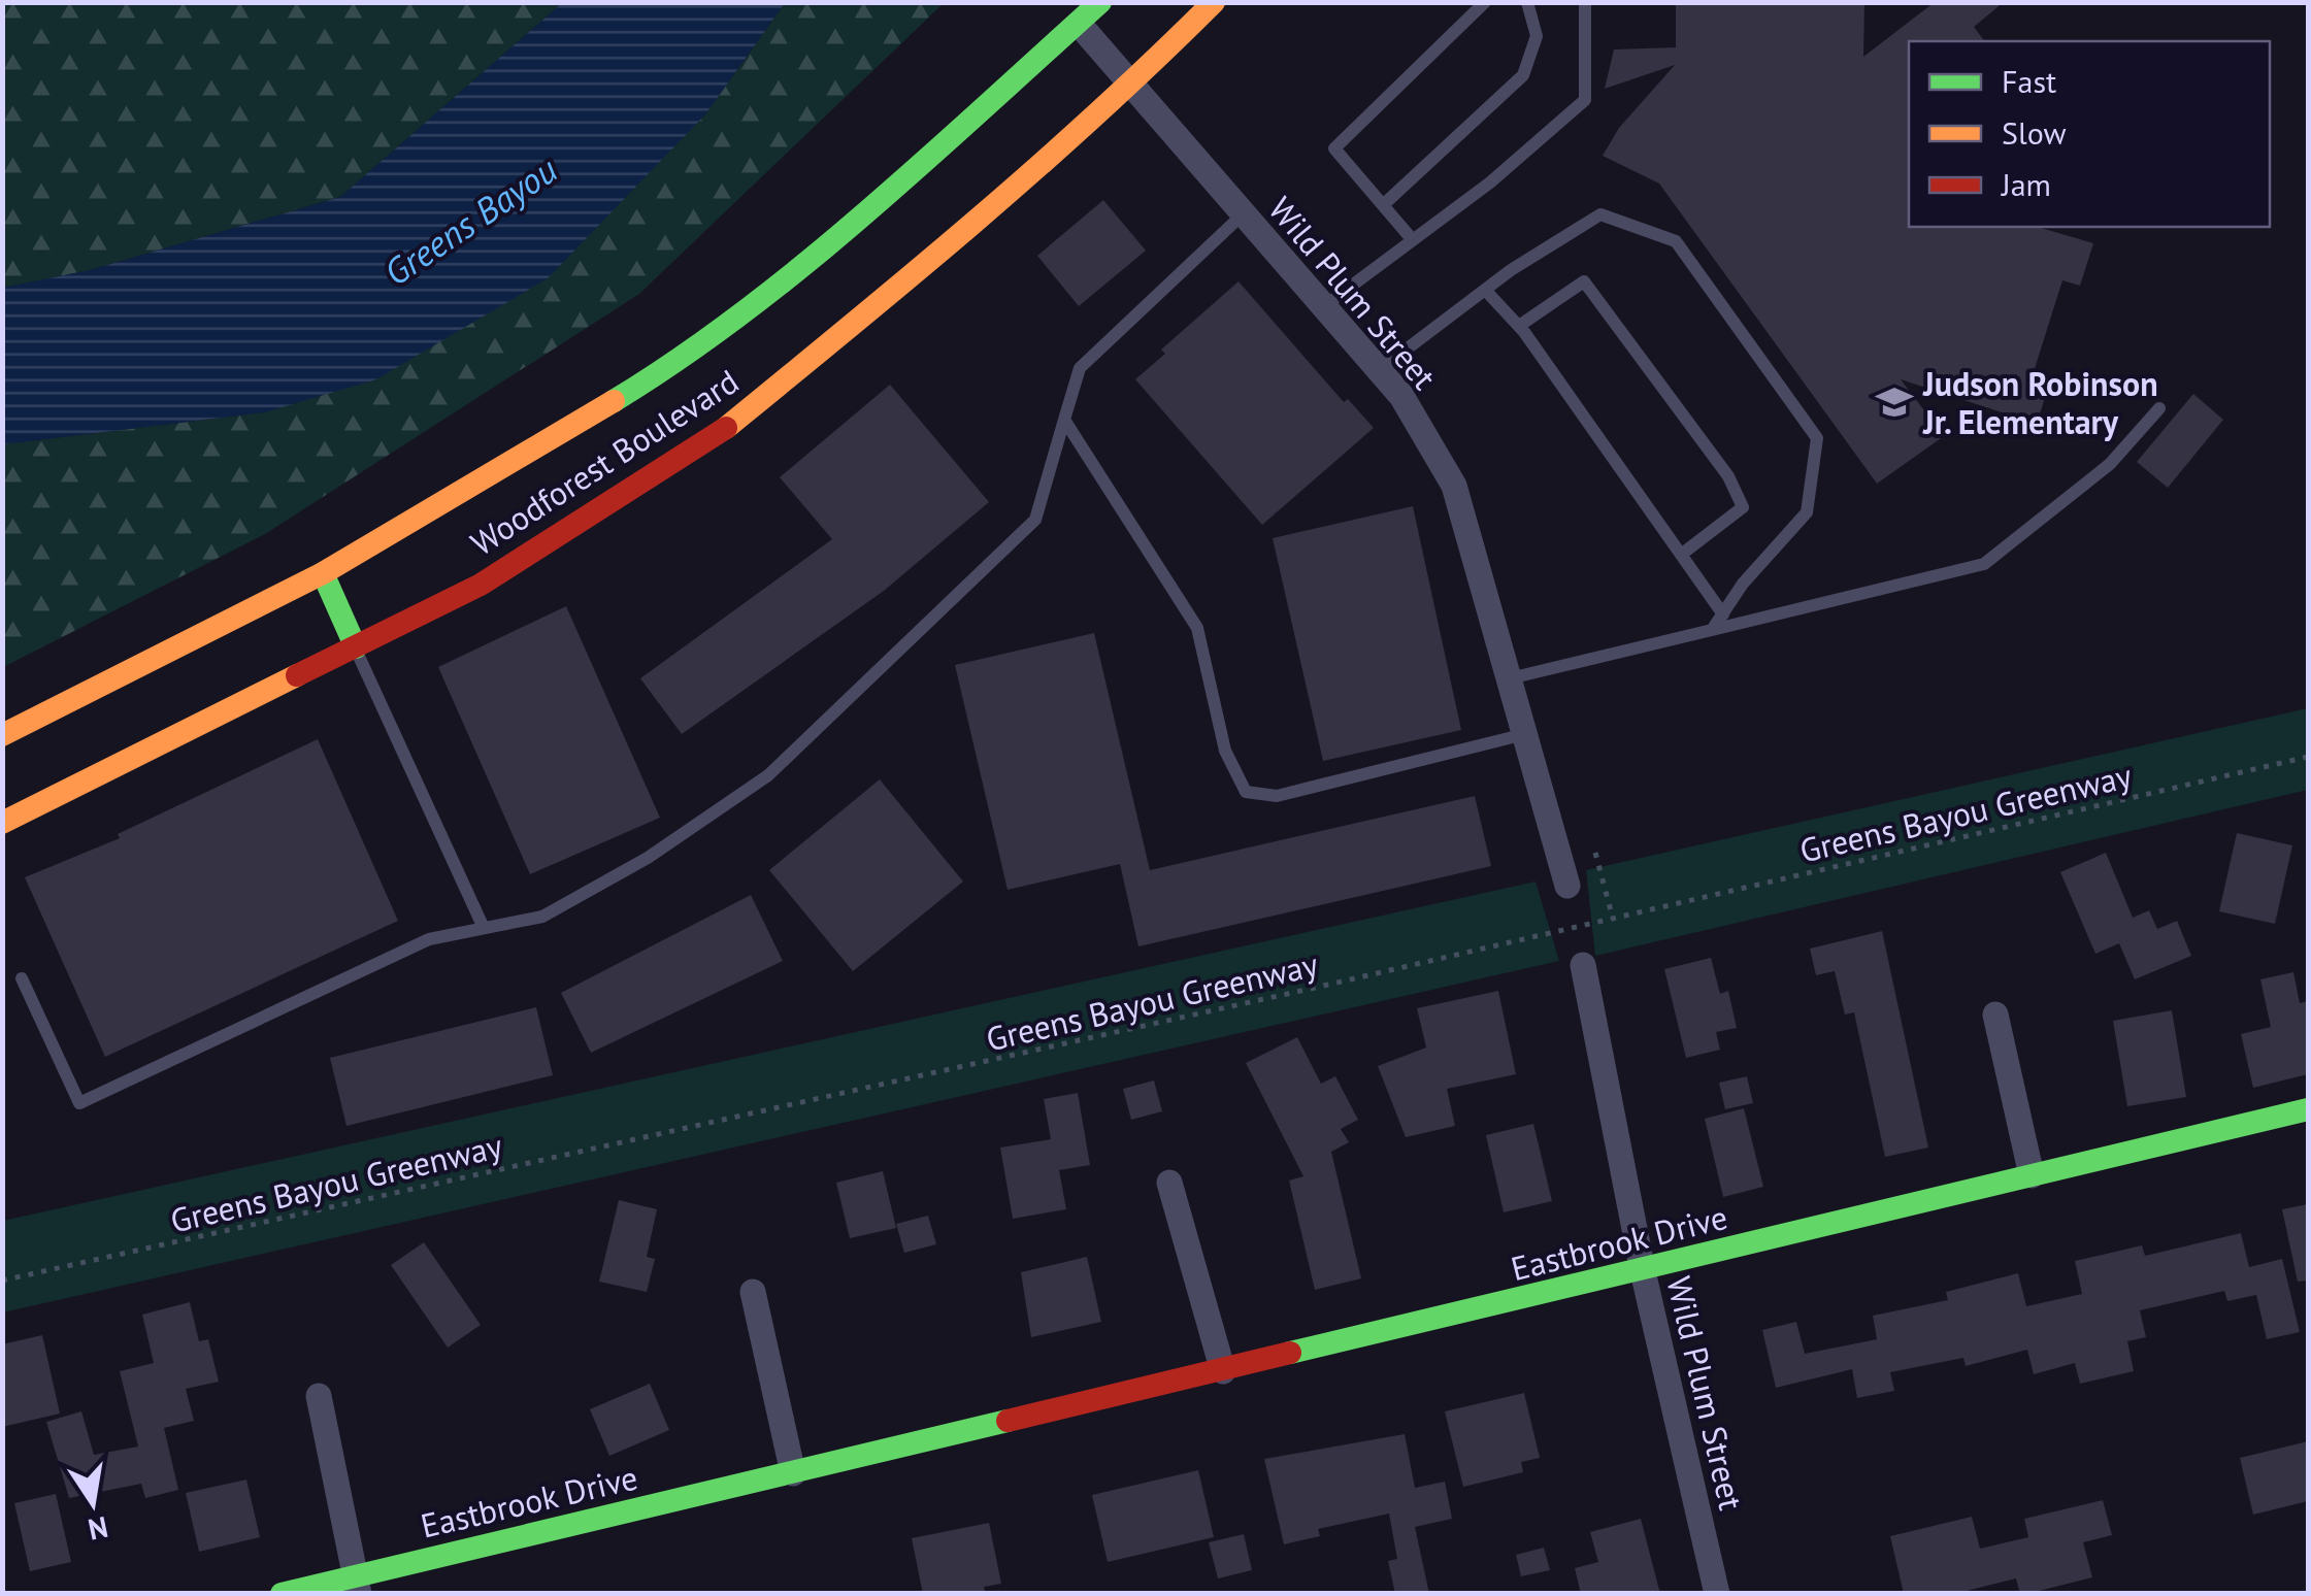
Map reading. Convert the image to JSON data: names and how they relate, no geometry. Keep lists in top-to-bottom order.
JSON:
{
  "streets": {
    "main road": ["Woodforest Boulevard", "Eastbrook Drive"],
    "street": ["Wild Plum Street"],
    "path": ["Greens Bayou Greenway"]
  },
  "crossings": [
    ["Wild Plum Street", "Woodforest Boulevard"],
    ["Wild Plum Street", "Eastbrook Drive"]
  ],
  "water": ["Greens Bayou"],
  "places": {
    "school or university": ["Judson Robinson Jr. Elementary"]
  },
  "legend": ["Fast", "Slow", "Jam"],
  "north": "bottom"
}
